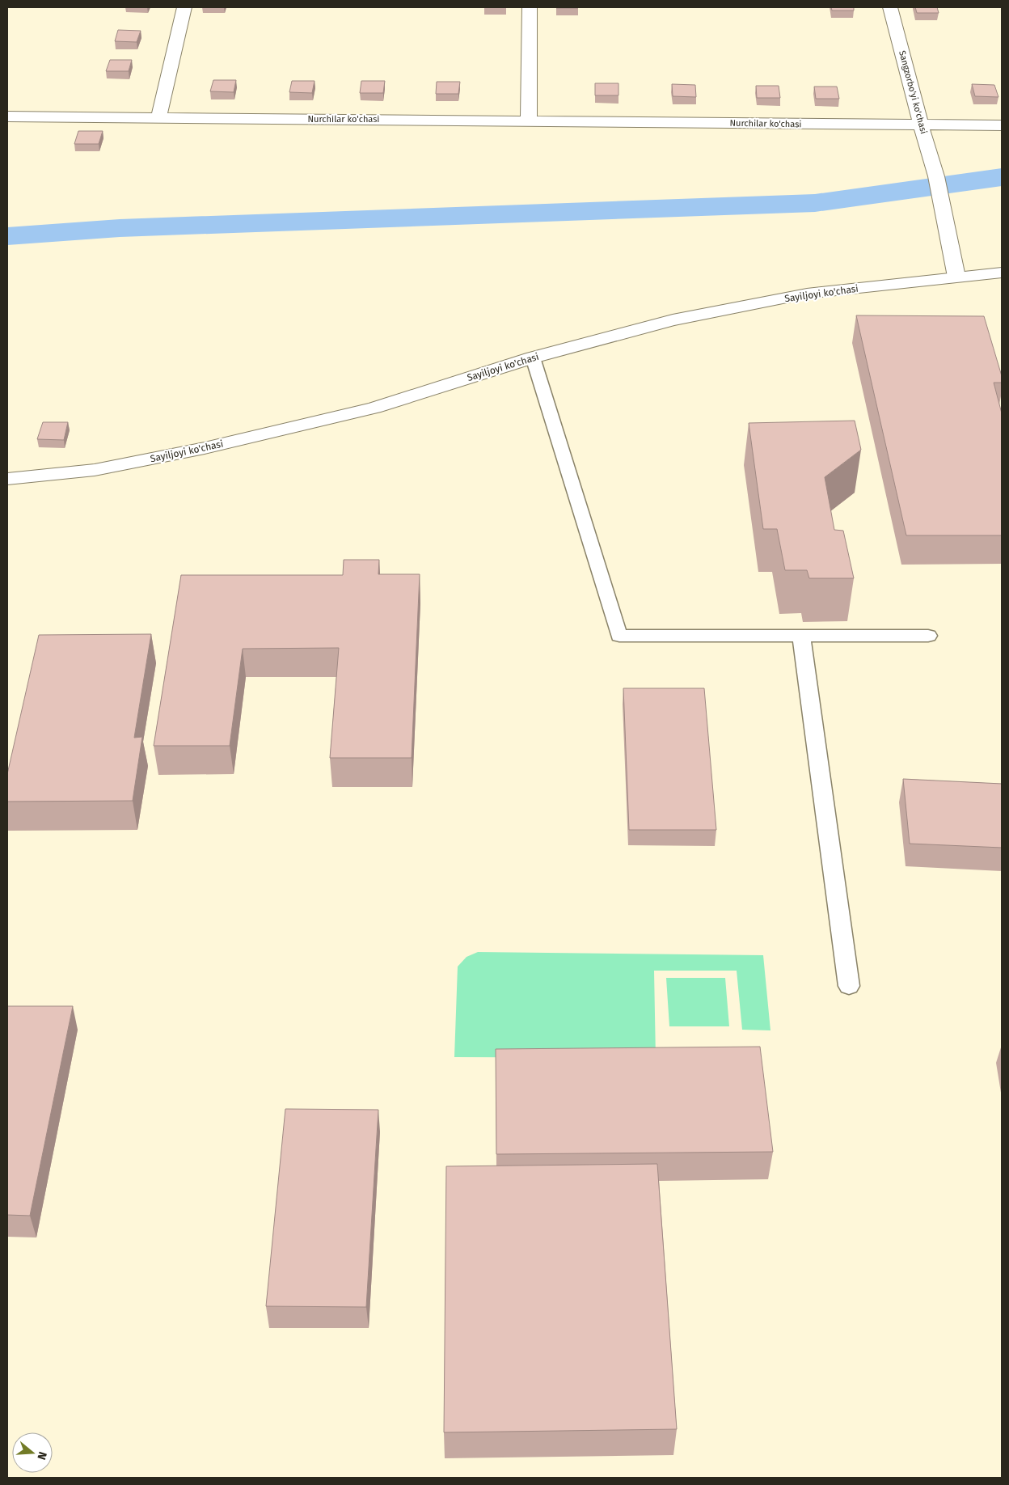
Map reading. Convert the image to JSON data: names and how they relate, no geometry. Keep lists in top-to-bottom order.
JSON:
{
  "streets": {
    "street": ["Sangzorbo'yi ko'chasi", "Nurchilar ko'chasi", "Sayiljoyi ko'chasi"]
  },
  "crossings": [
    ["Sangzorbo'yi ko'chasi", "Nurchilar ko'chasi"],
    ["Sangzorbo'yi ko'chasi", "Sayiljoyi ko'chasi"]
  ],
  "north": "right"
}
